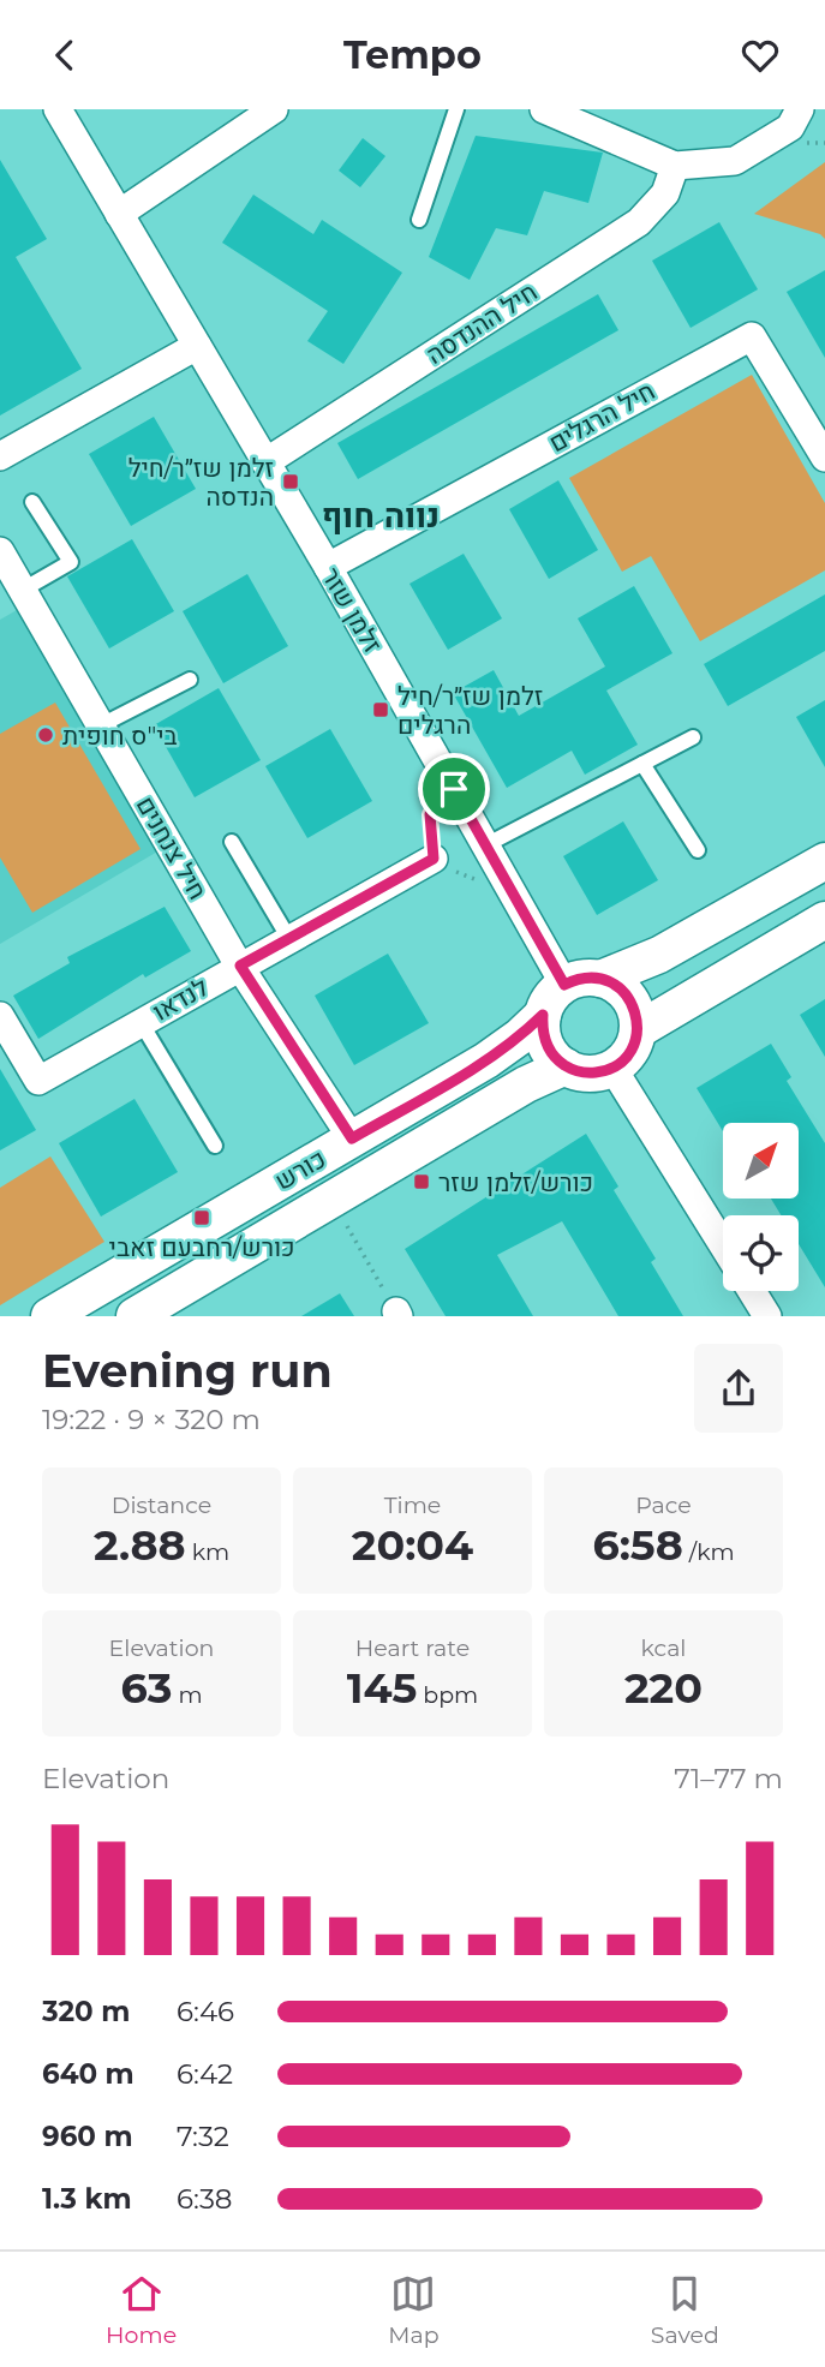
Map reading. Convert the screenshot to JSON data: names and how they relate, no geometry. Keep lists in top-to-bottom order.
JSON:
{
  "streets": {
    "street": [
      "חיל ההנדסה",
      "חיל הרגלים",
      "זלמן שזר",
      "חיל צנחנים",
      "לנדאו",
      "כורש"
    ]
  },
  "crossings": [
    ["חיל ההנדסה", "זלמן שזר"],
    ["חיל הרגלים", "זלמן שזר"],
    ["זלמן שזר", "כורש"],
    ["חיל צנחנים", "לנדאו"],
    ["חיל צנחנים", "כורש"]
  ],
  "districts": ["נווה חוף"],
  "places": {
    "transit": [
      "זלמן שז״ר/חיל הנדסה",
      "זלמן שז״ר/חיל הרגלים",
      "כורש/זלמן שזר",
      "כורש/רחבעם זאבי"
    ],
    "other": ["בי\"ס חופית"]
  },
  "north": "top right",
  "page": {
    "header": "Tempo",
    "heading": ["Evening run", "19:22 · 9 × 320 m"],
    "stats": [
      ["Distance", "2.88 km"],
      ["Time", "20:04"],
      ["Pace", "6:58 /km"],
      ["Elevation", "63 m"],
      ["Heart rate", "145 bpm"],
      ["kcal", "220"]
    ],
    "chart": ["Elevation", "71–77 m"],
    "list": [
      {
        "name": "320 m",
        "note": "6:46"
      },
      {
        "name": "640 m",
        "note": "6:42"
      },
      {
        "name": "960 m",
        "note": "7:32"
      },
      {
        "name": "1.3 km",
        "note": "6:38"
      }
    ],
    "tabs": ["Home", "Map", "Saved"]
  }
}
